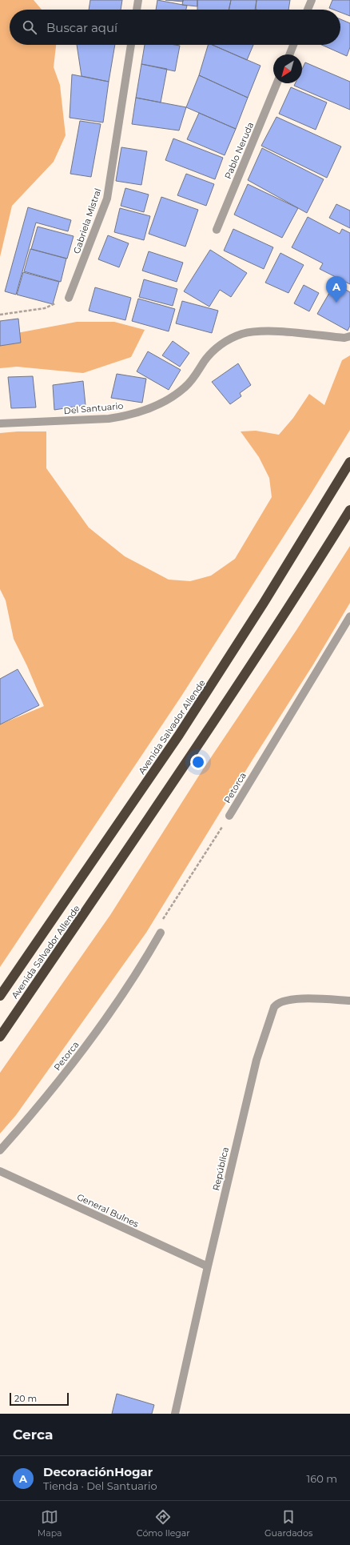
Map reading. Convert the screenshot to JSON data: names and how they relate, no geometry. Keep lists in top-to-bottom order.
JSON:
{
  "streets": {
    "highway": ["Avenida Salvador Allende"],
    "street": [
      "Pablo Neruda",
      "Gabriela Mistral",
      "Del Santuario",
      "Petorca",
      "República",
      "General Bulnes"
    ]
  },
  "crossings": [
    ["República", "General Bulnes"]
  ],
  "scale_bar": "20 m",
  "north": "bottom left",
  "page": {
    "search": "Buscar aquí",
    "pins": "A",
    "scale": "20 m",
    "heading": "Cerca",
    "list": [
      {
        "mark": "A",
        "name": "DecoraciónHogar",
        "note": "Tienda · Del Santuario",
        "value": "160 m"
      }
    ],
    "nav": ["Mapa", "Cómo llegar", "Guardados"]
  }
}
